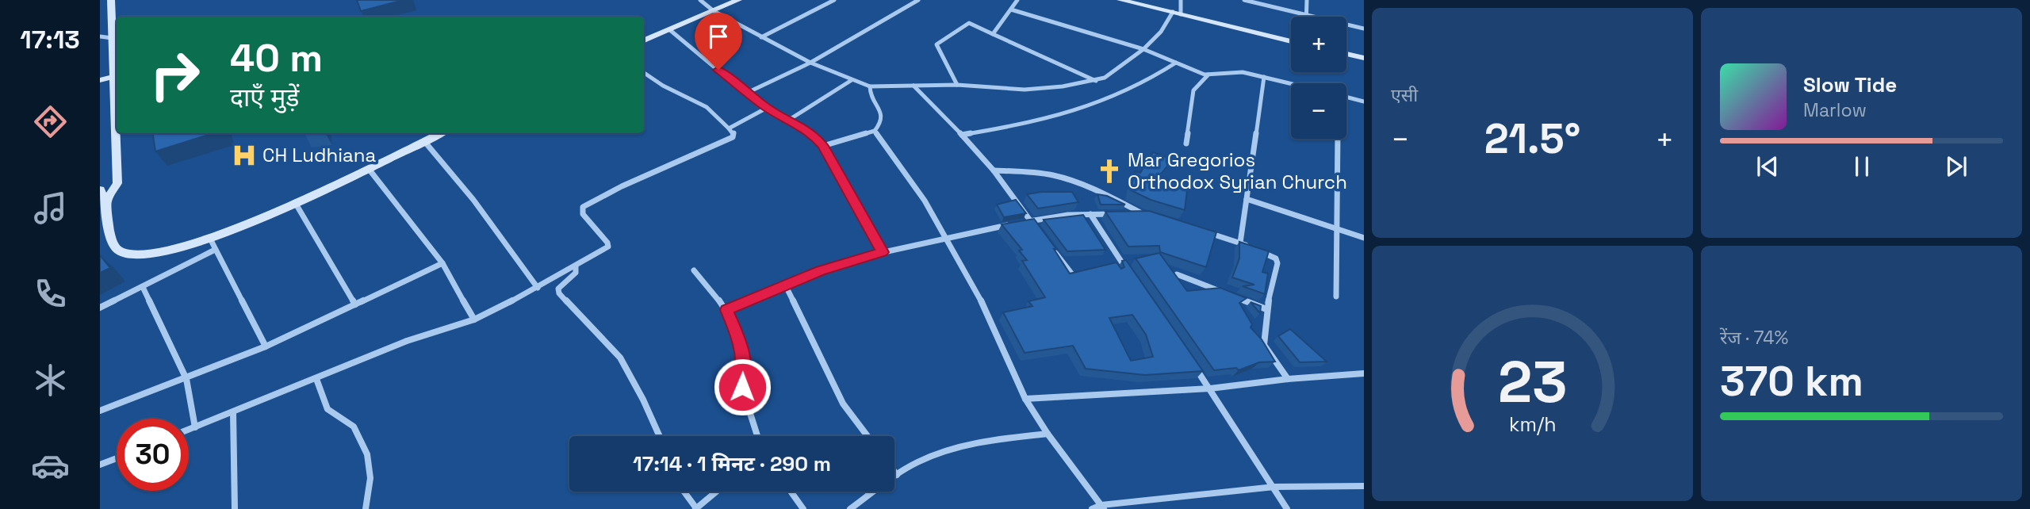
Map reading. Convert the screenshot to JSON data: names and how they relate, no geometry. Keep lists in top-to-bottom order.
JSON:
{
  "places": {
    "hospital": ["CH Ludhiana"],
    "church": ["Mar Gregorios Orthodox Syrian Church"]
  },
  "page": {
    "tabs": "17:13",
    "tile": [
      "एसी",
      ["रेंज · 74%", "370 km"]
    ],
    "map_buttons": ["+", "−"],
    "turn": ["40 m", "दाएँ मुड़ें"],
    "song": ["Slow Tide", "Marlow"],
    "heat": ["−", "21.5°", "+"],
    "limit": "30",
    "trip": "17:14 · 1 मिनट · 290 m",
    "gauge": ["23", "km/h"]
  }
}
